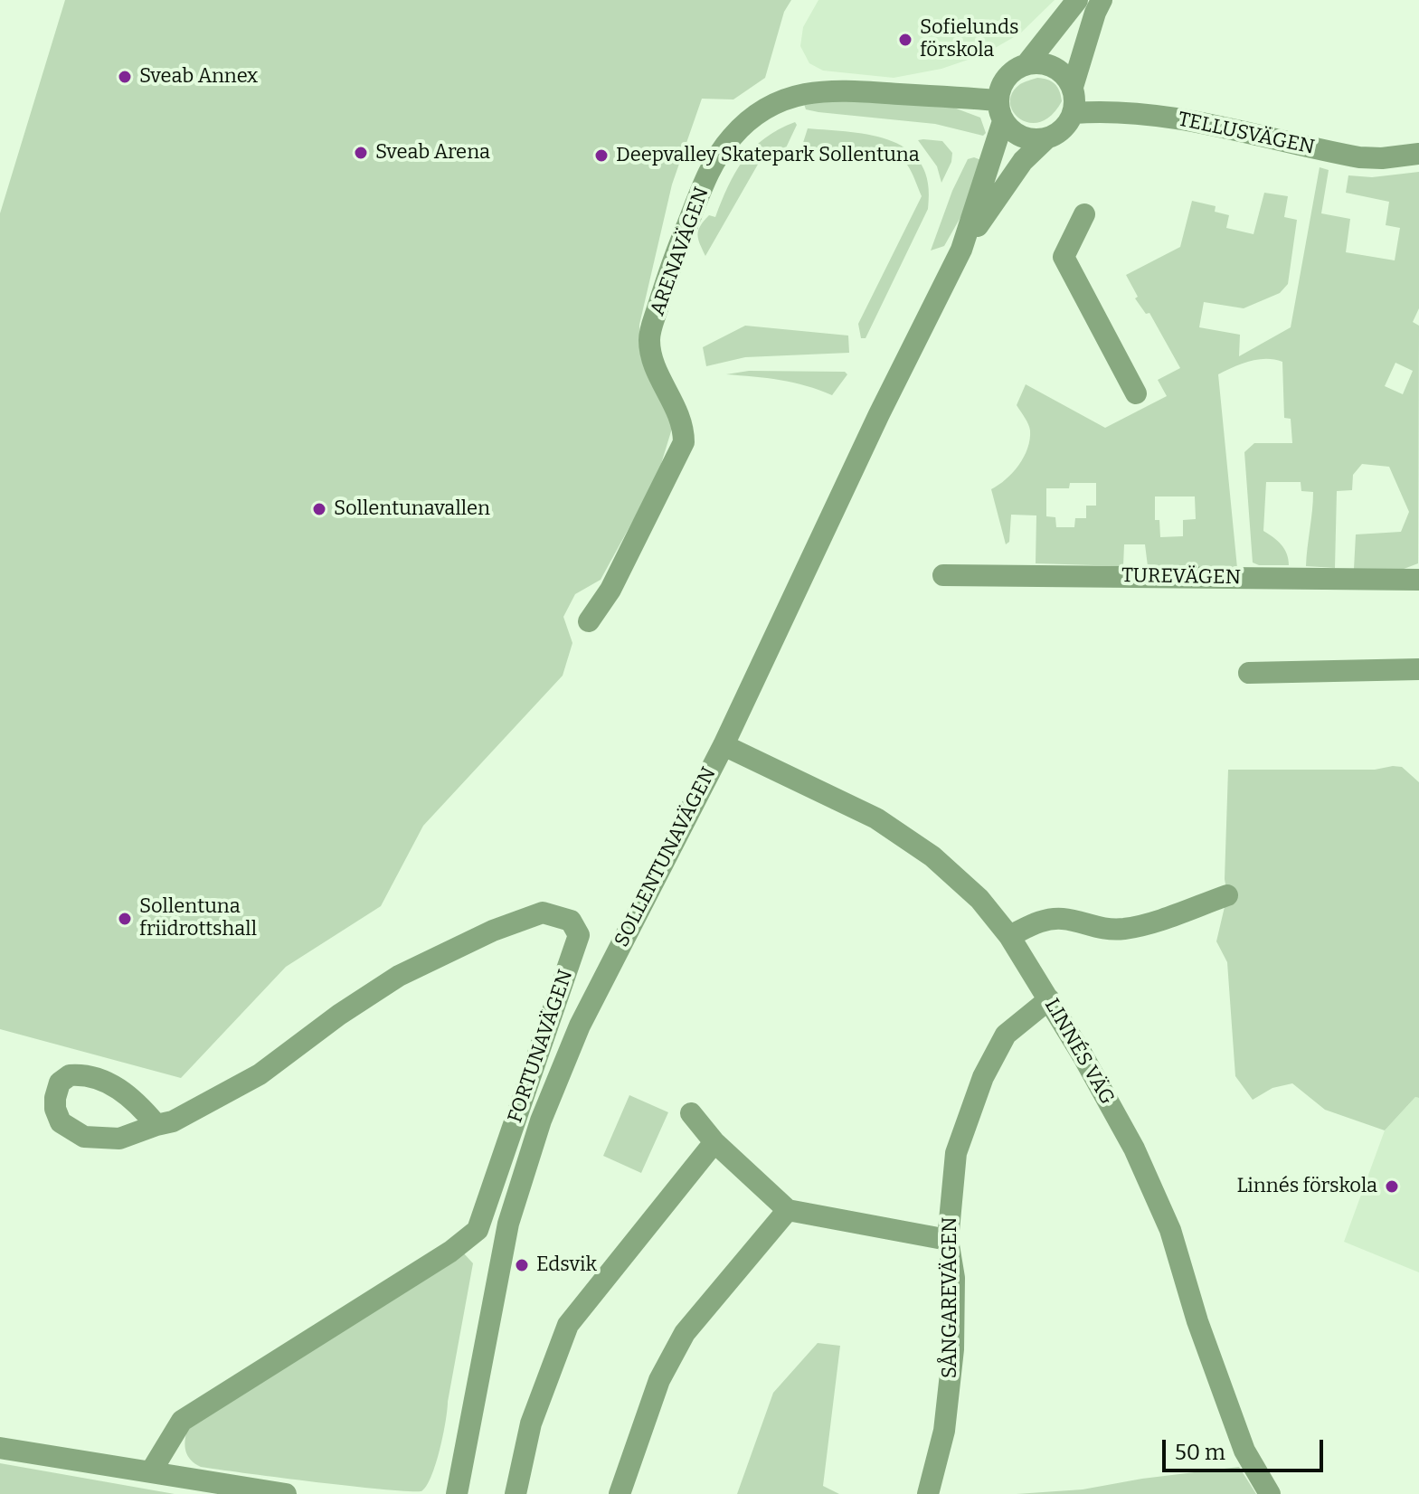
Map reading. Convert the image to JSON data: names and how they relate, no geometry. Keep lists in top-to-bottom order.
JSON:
{
  "streets": {
    "street": [
      "TELLUSVÄGEN",
      "ARENAVÄGEN",
      "TUREVÄGEN",
      "SOLLENTUNAVÄGEN",
      "FORTUNAVÄGEN",
      "LINNÉS VÄG",
      "SÅNGAREVÄGEN"
    ]
  },
  "crossings": [
    ["TELLUSVÄGEN", "ARENAVÄGEN"],
    ["TELLUSVÄGEN", "SOLLENTUNAVÄGEN"],
    ["ARENAVÄGEN", "SOLLENTUNAVÄGEN"],
    ["SOLLENTUNAVÄGEN", "LINNÉS VÄG"],
    ["LINNÉS VÄG", "SÅNGAREVÄGEN"]
  ],
  "places": [
    "Sofielunds förskola",
    "Sveab Annex",
    "Sveab Arena",
    "Deepvalley Skatepark Sollentuna",
    "Sollentunavallen",
    "Sollentuna friidrottshall",
    "Linnés förskola",
    "Edsvik"
  ],
  "scale_bar": "50 m"
}
